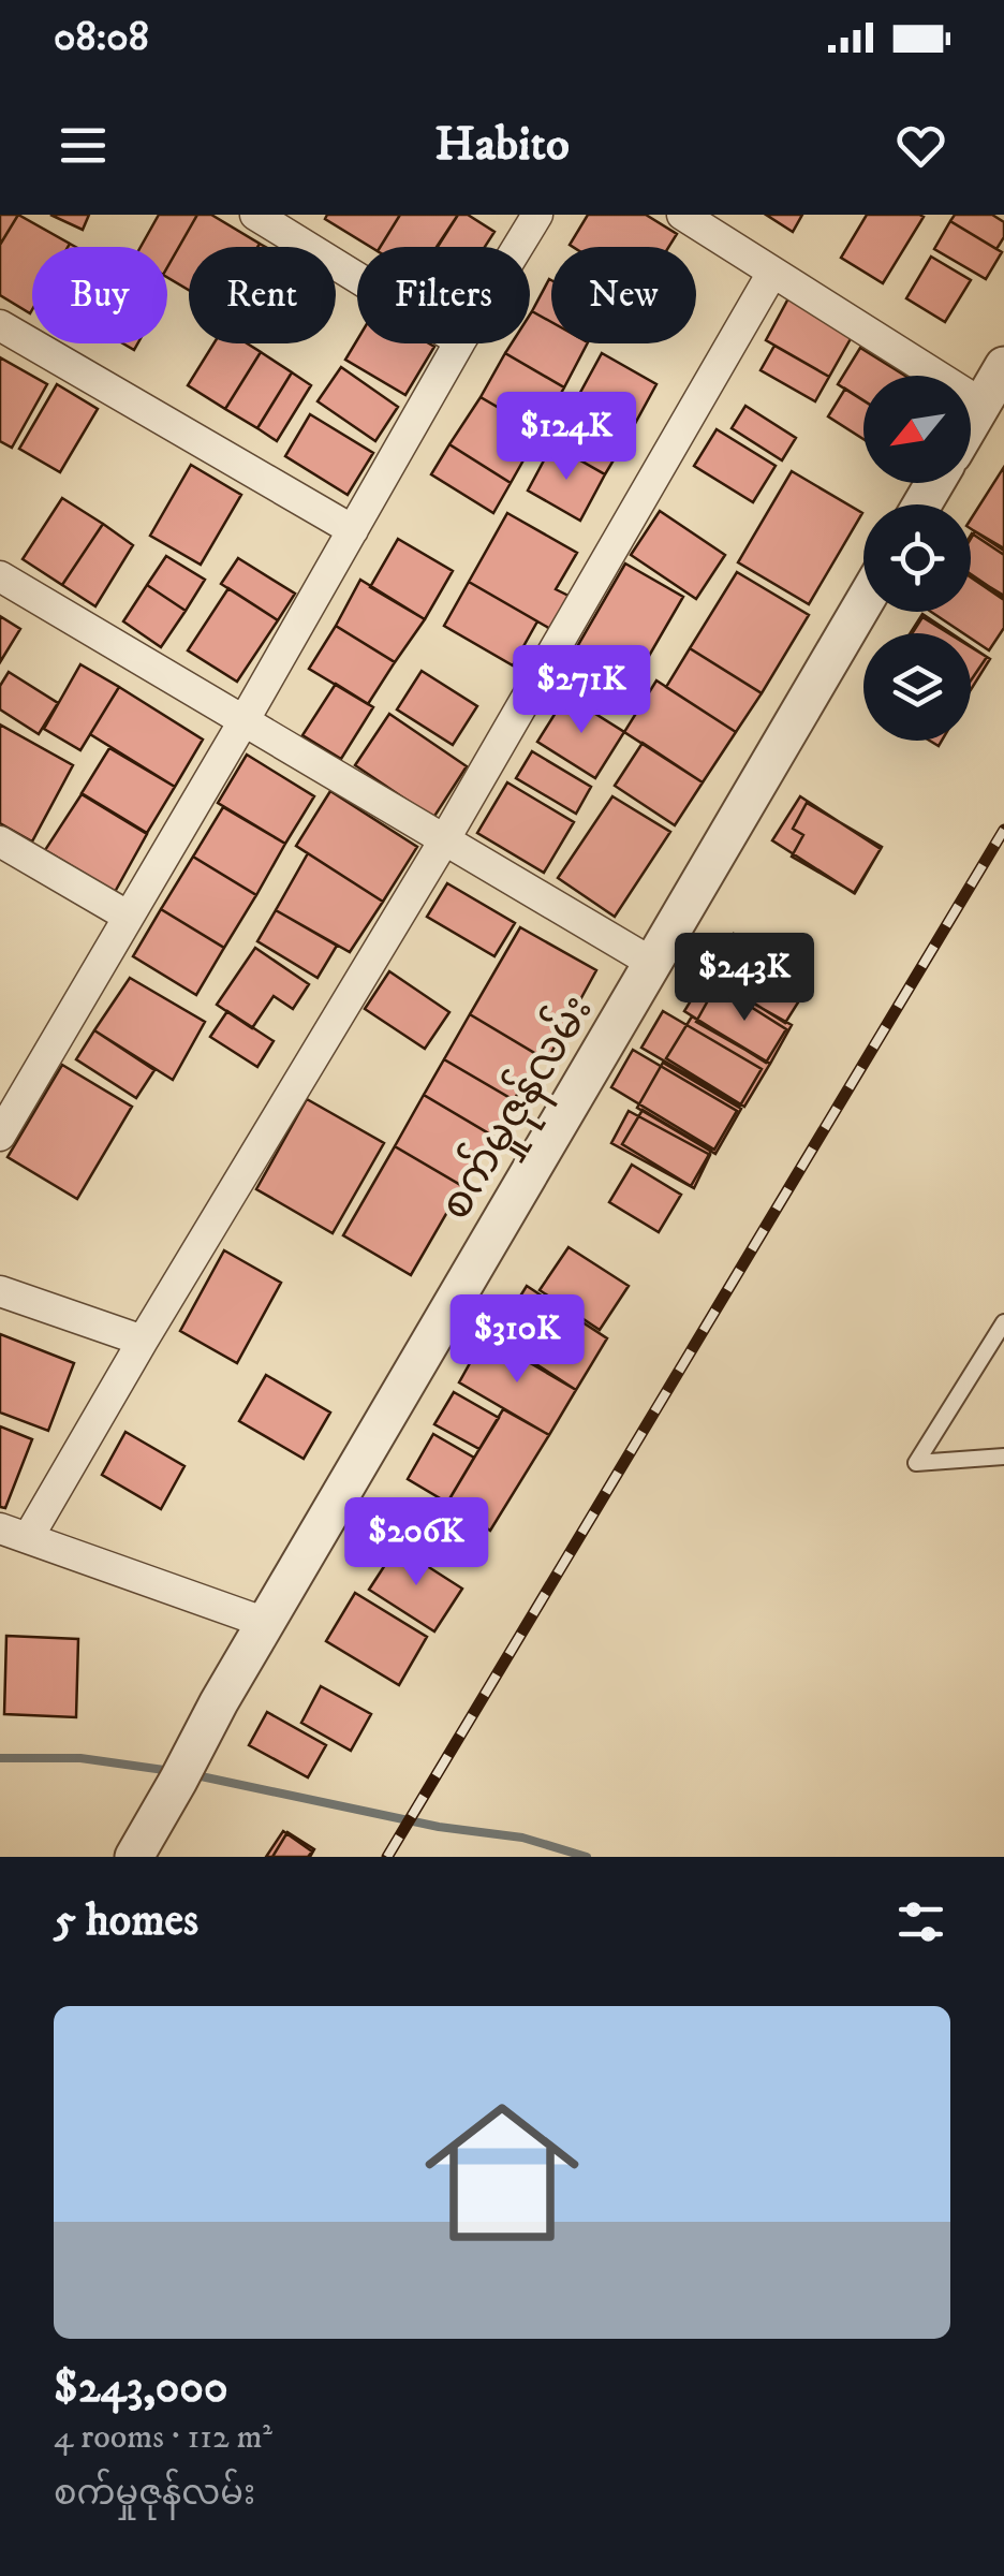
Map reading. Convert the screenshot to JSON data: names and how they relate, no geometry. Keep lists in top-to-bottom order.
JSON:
{
  "streets": {
    "street": ["စက်မှုဇုန်လမ်း"]
  },
  "north": "bottom left",
  "page": {
    "status": "08:08",
    "header": "Habito",
    "chip": [
      "Buy",
      "Rent",
      "Filters",
      "New"
    ],
    "price": [
      "$124K",
      "$271K",
      "$243K",
      "$310K",
      "$206K"
    ],
    "heading": "5 homes",
    "list": [
      {
        "name": "$243,000",
        "note": "4 rooms · 112 m² · စက်မှုဇုန်လမ်း"
      }
    ]
  }
}
